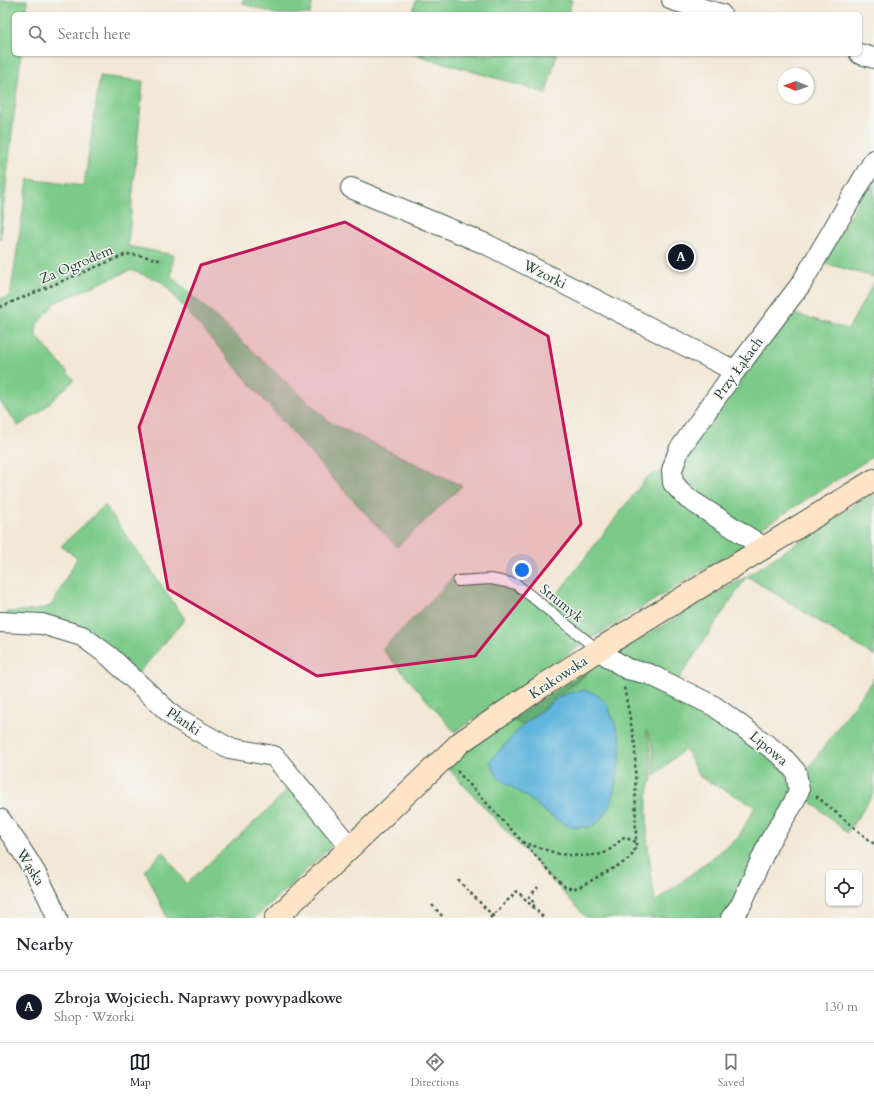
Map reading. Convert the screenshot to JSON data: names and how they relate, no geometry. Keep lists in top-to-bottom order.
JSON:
{
  "streets": {
    "street": [
      "Wzorki",
      "Przy Łąkach",
      "Krakowska",
      "Płanki",
      "Lipowa",
      "Wąska"
    ],
    "lane": ["Strumyk"],
    "path": ["Za Ogrodem"]
  },
  "crossings": [
    ["Wzorki", "Przy Łąkach"],
    ["Przy Łąkach", "Krakowska"],
    ["Strumyk", "Krakowska"],
    ["Strumyk", "Lipowa"],
    ["Krakowska", "Płanki"],
    ["Krakowska", "Lipowa"]
  ],
  "north": "left",
  "page": {
    "search": "Search here",
    "pins": "A",
    "heading": "Nearby",
    "list": [
      {
        "mark": "A",
        "name": "Zbroja Wojciech. Naprawy powypadkowe",
        "note": "Shop · Wzorki",
        "value": "130 m"
      }
    ],
    "nav": ["Map", "Directions", "Saved"]
  }
}
